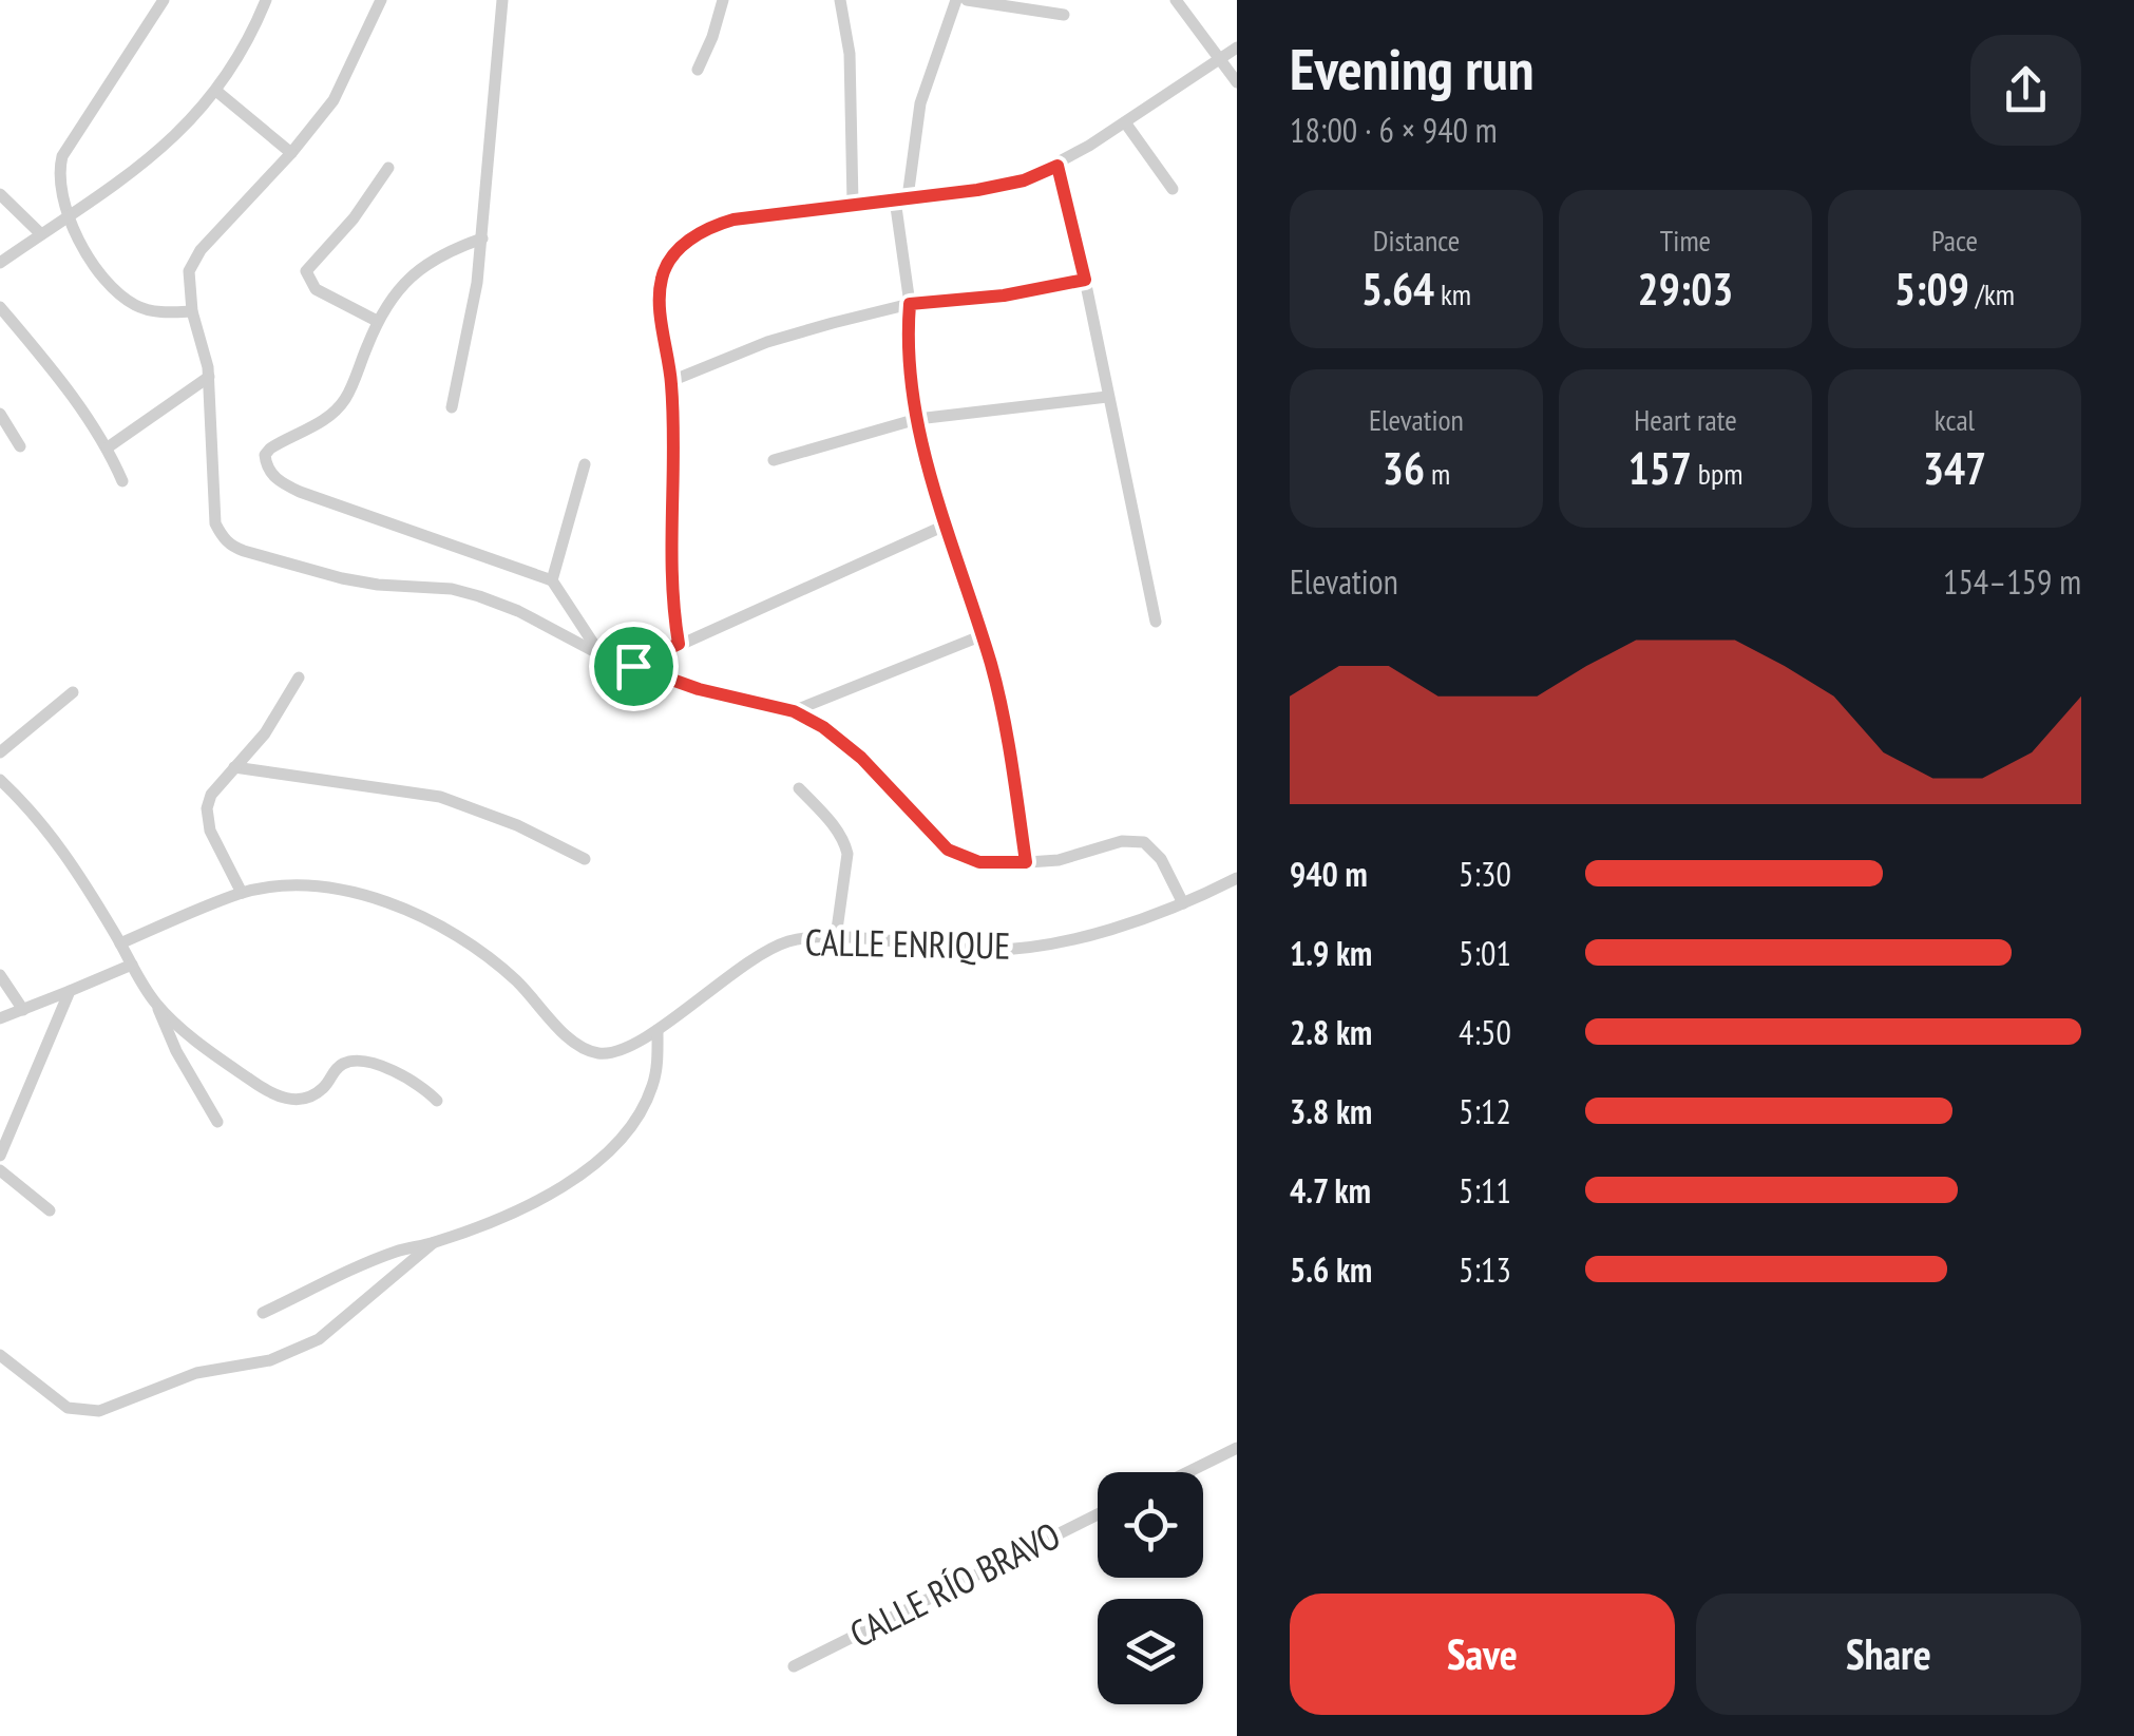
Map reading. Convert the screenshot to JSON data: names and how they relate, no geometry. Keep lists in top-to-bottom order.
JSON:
{
  "streets": {
    "street": ["CALLE ENRIQUE", "CALLE RÍO BRAVO"]
  },
  "page": {
    "heading": ["Evening run", "18:00 · 6 × 940 m"],
    "stats": [
      ["Distance", "5.64 km"],
      ["Time", "29:03"],
      ["Pace", "5:09 /km"],
      ["Elevation", "36 m"],
      ["Heart rate", "157 bpm"],
      ["kcal", "347"]
    ],
    "chart": ["Elevation", "154–159 m"],
    "list": [
      {
        "name": "940 m",
        "note": "5:30"
      },
      {
        "name": "1.9 km",
        "note": "5:01"
      },
      {
        "name": "2.8 km",
        "note": "4:50"
      },
      {
        "name": "3.8 km",
        "note": "5:12"
      },
      {
        "name": "4.7 km",
        "note": "5:11"
      },
      {
        "name": "5.6 km",
        "note": "5:13"
      }
    ],
    "buttons": ["Save", "Share"]
  }
}
